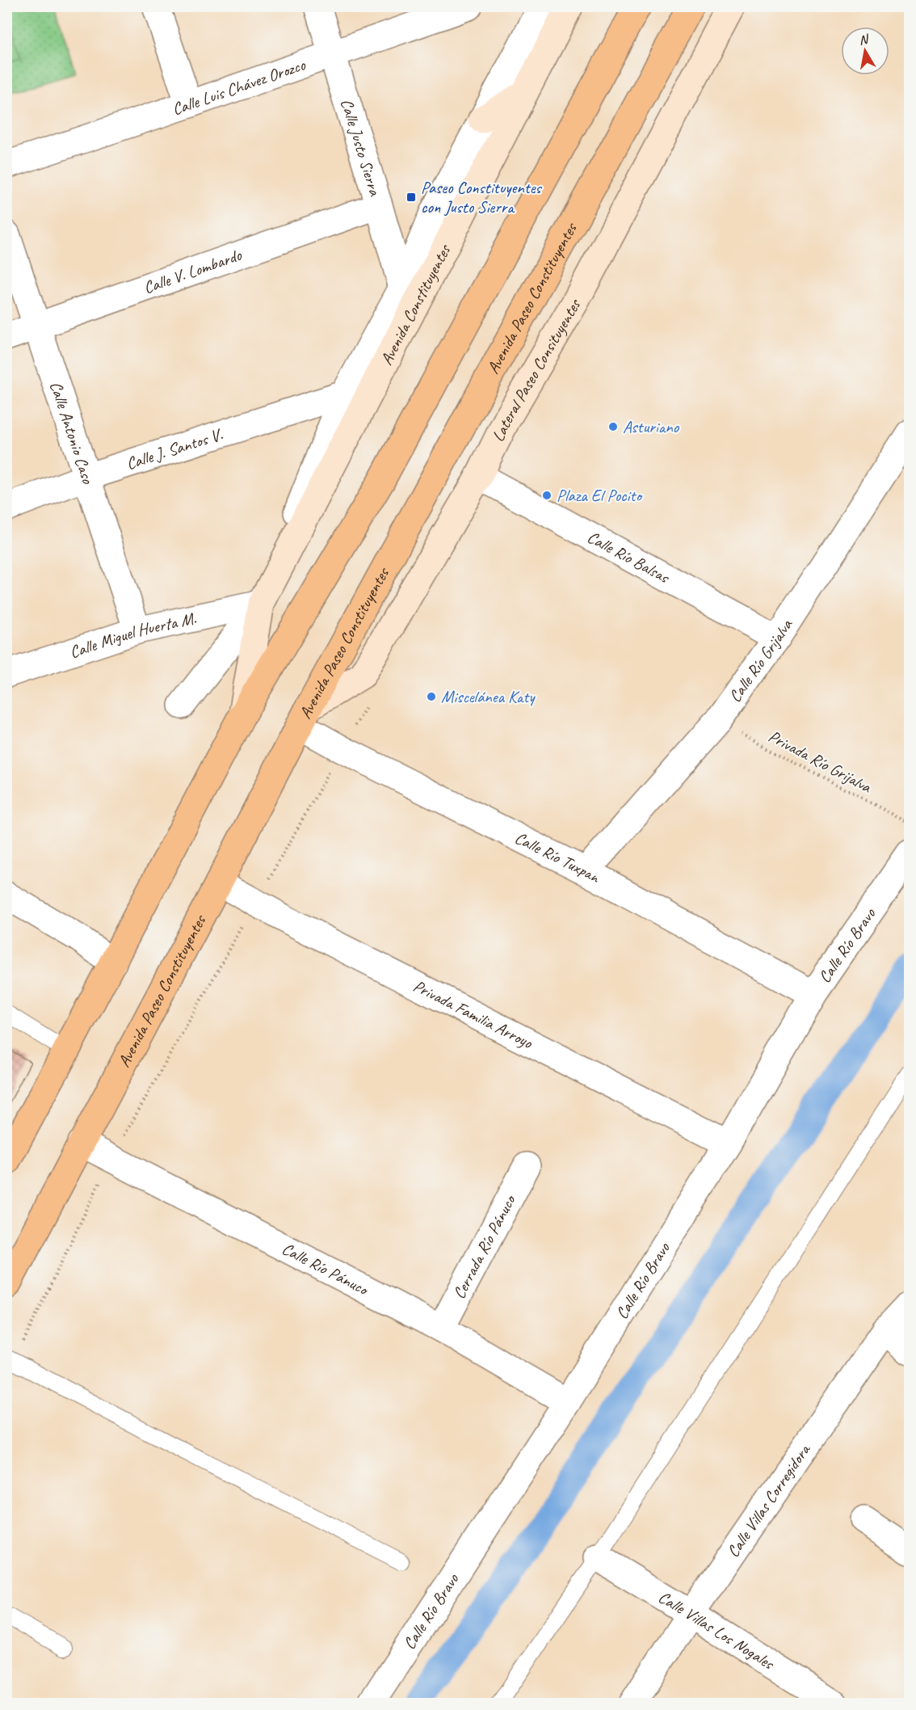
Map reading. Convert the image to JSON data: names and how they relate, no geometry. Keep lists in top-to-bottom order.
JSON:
{
  "streets": {
    "highway": ["Avenida Paseo Constituyentes"],
    "street": [
      "Calle Luis Chávez Orozco",
      "Calle Justo Sierra",
      "Calle V. Lombardo",
      "Avenida Constituyentes",
      "Lateral Paseo Consituyentes",
      "Calle Antonio Caso",
      "Calle J. Santos V.",
      "Calle Río Balsas",
      "Calle Miguel Huerta M.",
      "Calle Río Grijalva",
      "Calle Río Tuxpan",
      "Calle Río Bravo",
      "Privada Familia Arroyo",
      "Cerrada Río Pánuco",
      "Calle Río Pánuco",
      "Calle Villas Corregidora",
      "Calle Villas Los Nogales"
    ],
    "path": ["Privada Río Grijalva"]
  },
  "crossings": [
    ["Calle Luis Chávez Orozco", "Calle Justo Sierra"],
    ["Calle Justo Sierra", "Calle V. Lombardo"],
    ["Calle Justo Sierra", "Avenida Constituyentes"],
    ["Calle V. Lombardo", "Calle Antonio Caso"],
    ["Avenida Paseo Constituyentes", "Lateral Paseo Consituyentes"],
    ["Avenida Paseo Constituyentes", "Calle Río Tuxpan"],
    ["Avenida Paseo Constituyentes", "Privada Familia Arroyo"],
    ["Avenida Paseo Constituyentes", "Calle Río Pánuco"],
    ["Avenida Constituyentes", "Calle J. Santos V."],
    ["Avenida Constituyentes", "Calle Miguel Huerta M."],
    ["Lateral Paseo Consituyentes", "Calle Río Balsas"],
    ["Lateral Paseo Consituyentes", "Calle Río Tuxpan"],
    ["Calle Antonio Caso", "Calle J. Santos V."],
    ["Calle Antonio Caso", "Calle Miguel Huerta M."],
    ["Calle Río Balsas", "Calle Río Grijalva"],
    ["Calle Río Grijalva", "Privada Río Grijalva"],
    ["Calle Río Grijalva", "Calle Río Tuxpan"],
    ["Calle Río Tuxpan", "Calle Río Bravo"],
    ["Calle Río Bravo", "Privada Familia Arroyo"],
    ["Calle Río Bravo", "Calle Río Pánuco"],
    ["Cerrada Río Pánuco", "Calle Río Pánuco"],
    ["Calle Villas Corregidora", "Calle Villas Los Nogales"]
  ],
  "places": {
    "transit": ["Paseo Constituyentes con Justo Sierra"],
    "other": ["Asturiano", "Plaza El Pocito", "Miscelánea Katy"]
  },
  "north": "top"
}
